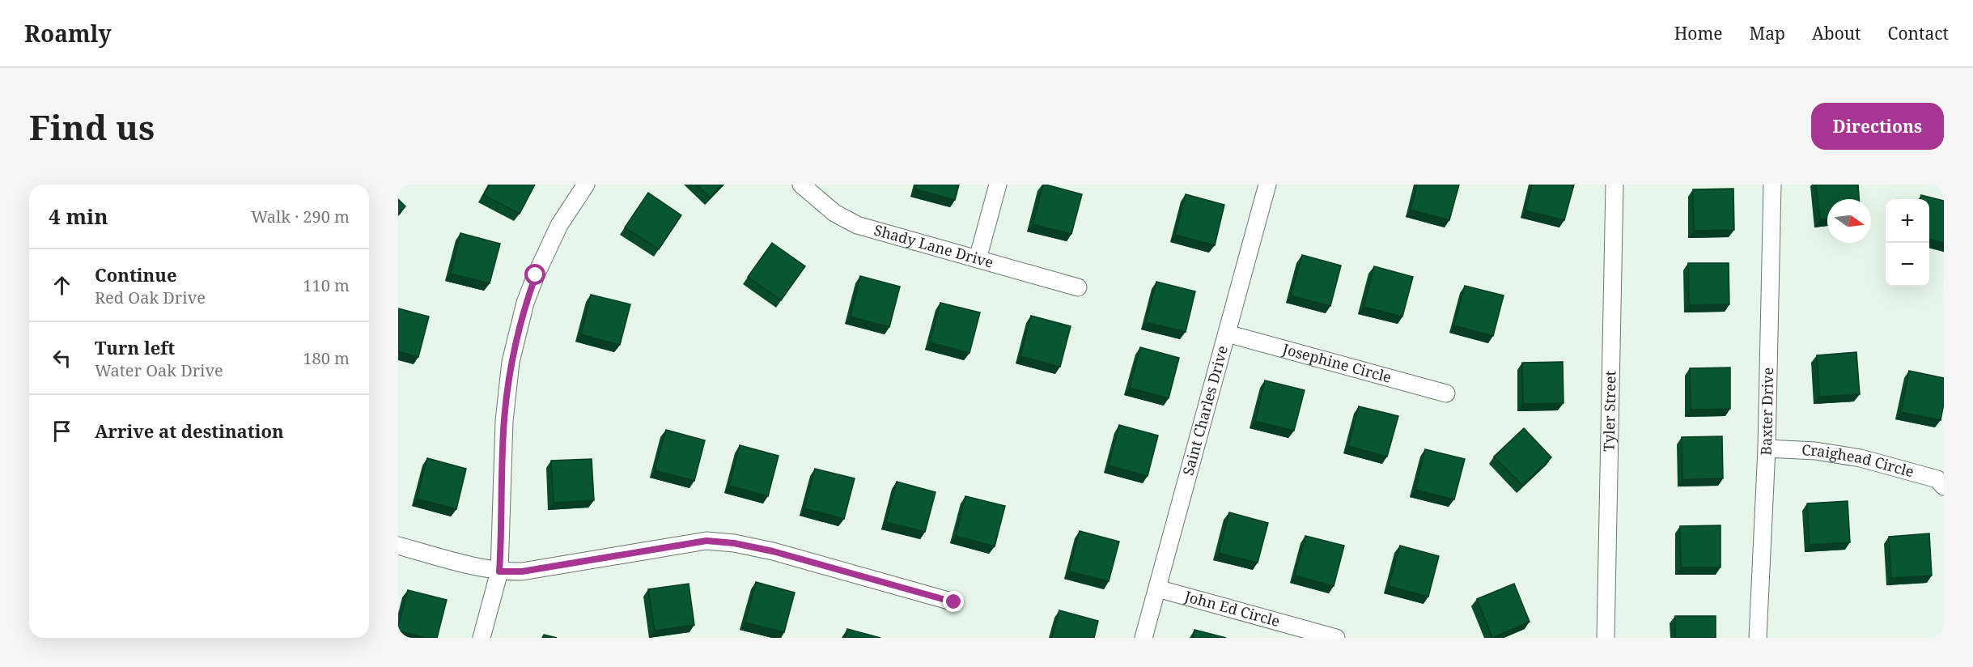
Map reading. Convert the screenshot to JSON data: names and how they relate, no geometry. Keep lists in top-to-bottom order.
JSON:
{
  "streets": {
    "street": [
      "Shady Lane Drive",
      "Josephine Circle",
      "Saint Charles Drive",
      "Tyler Street",
      "Baxter Drive",
      "Craighead Circle",
      "John Ed Circle"
    ]
  },
  "crossings": [
    ["Josephine Circle", "Saint Charles Drive"],
    ["Saint Charles Drive", "John Ed Circle"],
    ["Baxter Drive", "Craighead Circle"]
  ],
  "north": "right",
  "page": {
    "header": "Roamly",
    "nav": [
      "Home",
      "Map",
      "About",
      "Contact"
    ],
    "buttons": "Directions",
    "title": "Find us",
    "heading": ["4 min", "Walk · 290 m"],
    "map_buttons": ["+", "−"],
    "list": [
      ["Continue", "Red Oak Drive", "110 m"],
      ["Turn left", "Water Oak Drive", "180 m"],
      "Arrive at destination"
    ]
  }
}
